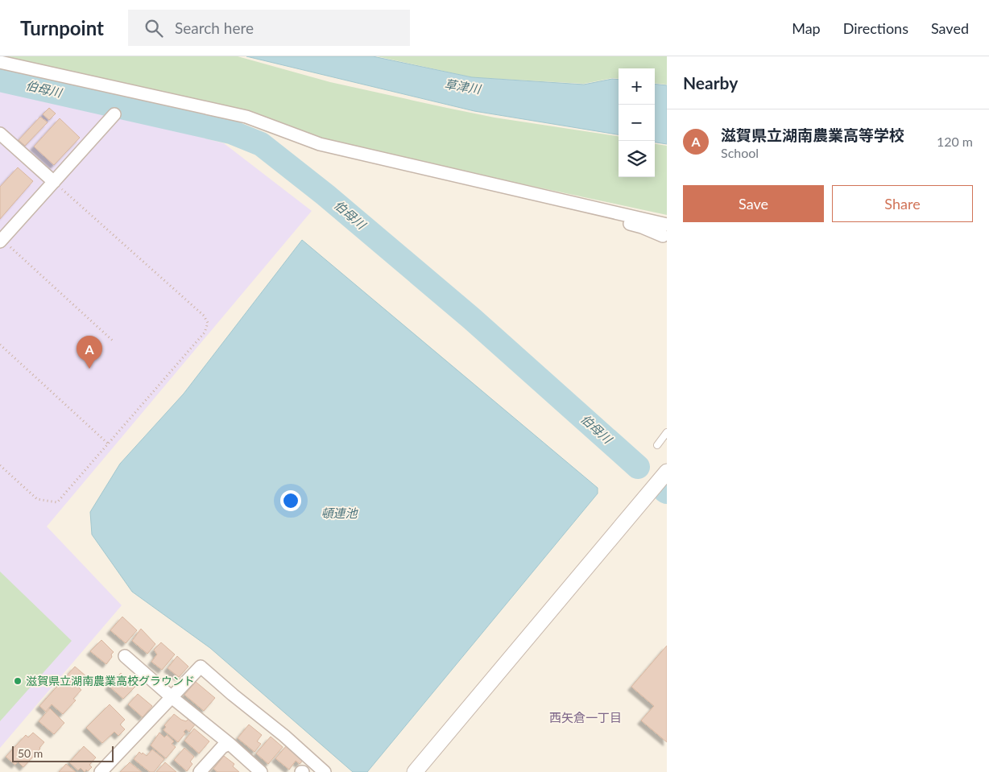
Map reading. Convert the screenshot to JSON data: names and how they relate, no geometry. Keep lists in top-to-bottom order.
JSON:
{
  "districts": ["西矢倉一丁目"],
  "water": ["草津川", "伯母川", "頓連池"],
  "places": ["滋賀県立湖南農業高校グラウンド"],
  "scale_bar": "50 m",
  "page": {
    "header": "Turnpoint",
    "search": "Search here",
    "nav": ["Map", "Directions", "Saved"],
    "heading": "Nearby",
    "map_buttons": ["+", "−"],
    "list": [
      {
        "mark": "A",
        "name": "滋賀県立湖南農業高等学校",
        "note": "School",
        "value": "120 m"
      }
    ],
    "buttons": ["Save", "Share"],
    "pins": "A",
    "scale": "50 m"
  }
}
